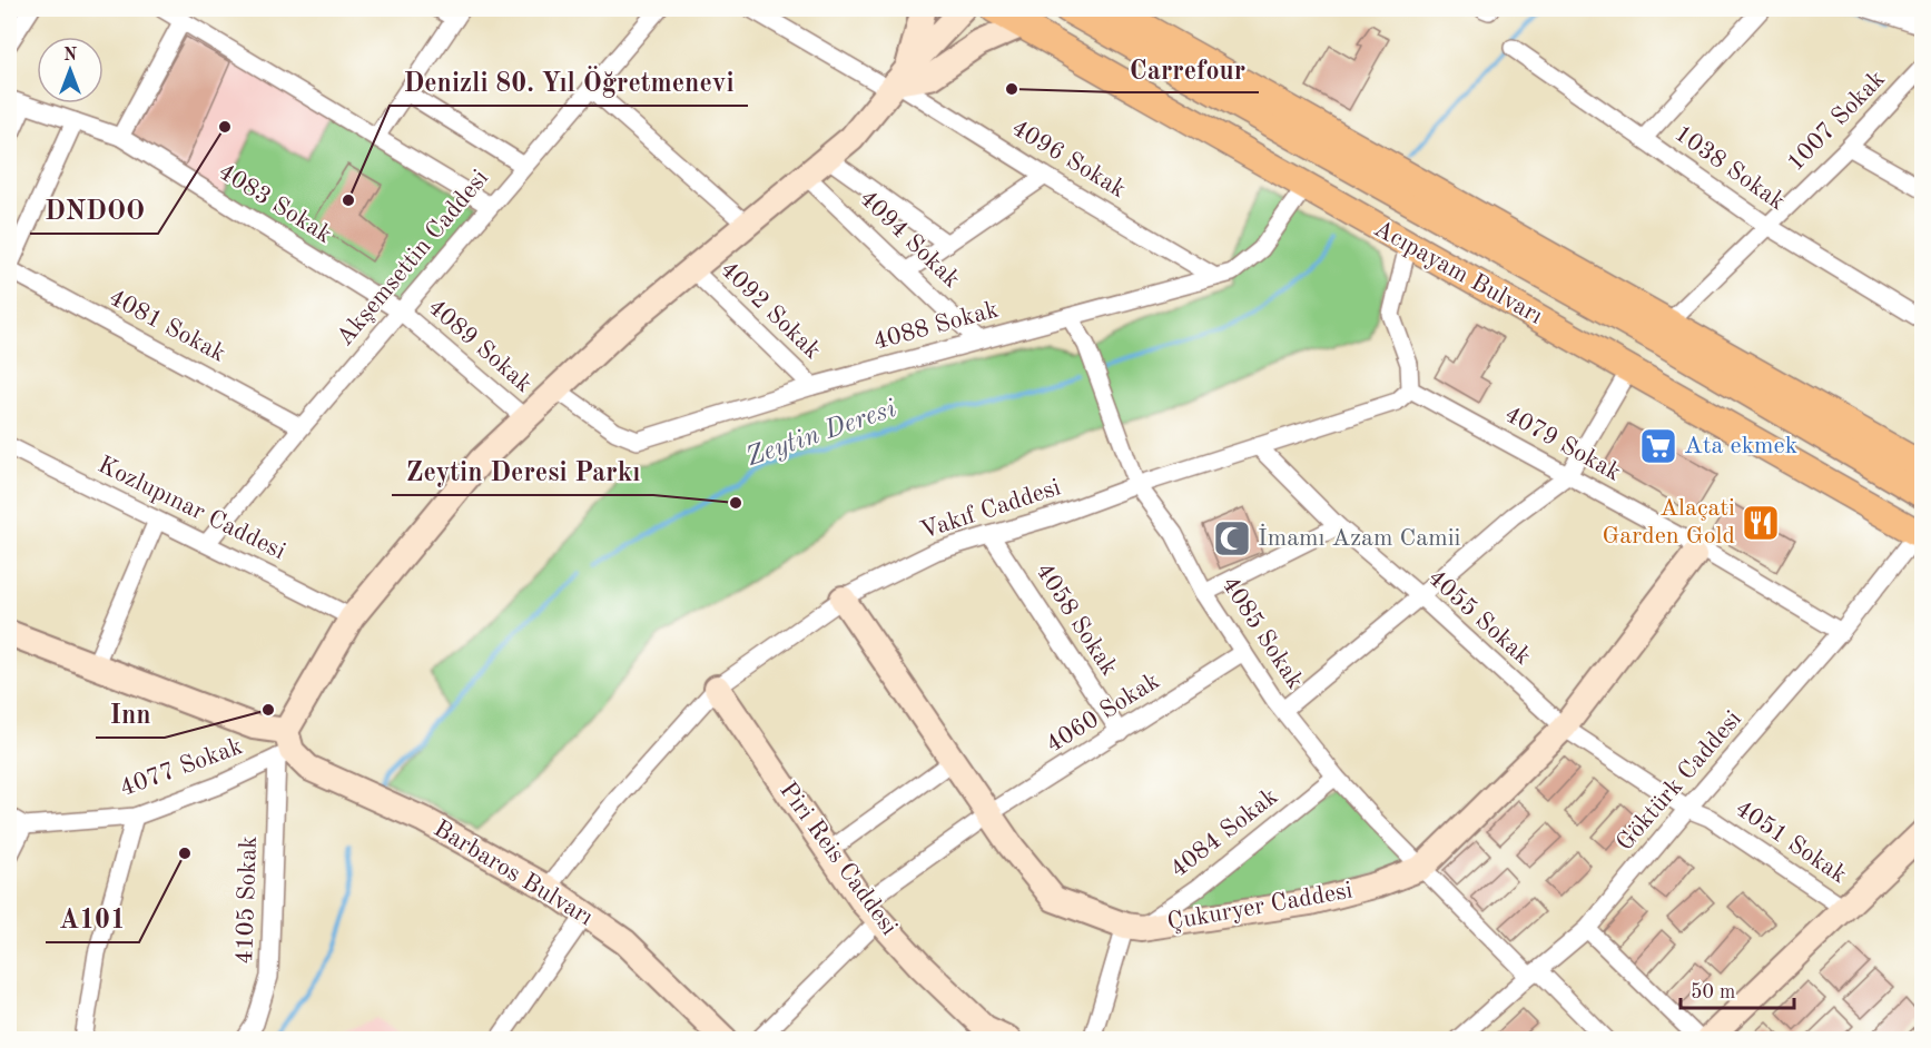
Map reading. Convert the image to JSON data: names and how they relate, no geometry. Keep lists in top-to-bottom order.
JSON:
{
  "streets": {
    "main road": ["Acıpayam Bulvarı"],
    "street": [
      "1007 Sokak",
      "4096 Sokak",
      "1038 Sokak",
      "4083 Sokak",
      "4094 Sokak",
      "Akşemsettin Caddesi",
      "4092 Sokak",
      "4081 Sokak",
      "4088 Sokak",
      "4089 Sokak",
      "4079 Sokak",
      "Kozlupınar Caddesi",
      "Vakıf Caddesi",
      "4055 Sokak",
      "4058 Sokak",
      "4085 Sokak",
      "4060 Sokak",
      "4077 Sokak",
      "Göktürk Caddesi",
      "4084 Sokak",
      "4051 Sokak",
      "Piri Reis Caddesi",
      "Barbaros Bulvarı",
      "4105 Sokak",
      "Çukuryer Caddesi"
    ]
  },
  "crossings": [
    ["1007 Sokak", "1038 Sokak"],
    ["4096 Sokak", "4088 Sokak"],
    ["4083 Sokak", "Akşemsettin Caddesi"],
    ["4083 Sokak", "4089 Sokak"],
    ["4094 Sokak", "4088 Sokak"],
    ["Akşemsettin Caddesi", "4081 Sokak"],
    ["Akşemsettin Caddesi", "4089 Sokak"],
    ["Akşemsettin Caddesi", "Kozlupınar Caddesi"],
    ["Acıpayam Bulvarı", "4088 Sokak"],
    ["Acıpayam Bulvarı", "Göktürk Caddesi"],
    ["4092 Sokak", "4088 Sokak"],
    ["4088 Sokak", "4085 Sokak"],
    ["4079 Sokak", "Vakıf Caddesi"],
    ["4079 Sokak", "Göktürk Caddesi"],
    ["4079 Sokak", "Çukuryer Caddesi"],
    ["Vakıf Caddesi", "4055 Sokak"],
    ["Vakıf Caddesi", "4058 Sokak"],
    ["Vakıf Caddesi", "4085 Sokak"],
    ["Vakıf Caddesi", "Piri Reis Caddesi"],
    ["Vakıf Caddesi", "Barbaros Bulvarı"],
    ["Vakıf Caddesi", "Çukuryer Caddesi"],
    ["4055 Sokak", "Göktürk Caddesi"],
    ["4055 Sokak", "4051 Sokak"],
    ["4055 Sokak", "Çukuryer Caddesi"],
    ["4058 Sokak", "4060 Sokak"],
    ["4085 Sokak", "4060 Sokak"],
    ["4085 Sokak", "Göktürk Caddesi"],
    ["4085 Sokak", "4084 Sokak"],
    ["4085 Sokak", "Çukuryer Caddesi"],
    ["4060 Sokak", "Piri Reis Caddesi"],
    ["4060 Sokak", "Çukuryer Caddesi"],
    ["4077 Sokak", "Barbaros Bulvarı"],
    ["4077 Sokak", "4105 Sokak"],
    ["Göktürk Caddesi", "4051 Sokak"],
    ["4084 Sokak", "Çukuryer Caddesi"],
    ["Barbaros Bulvarı", "4105 Sokak"]
  ],
  "water": ["Zeytin Deresi"],
  "places": {
    "other": [
      "Carrefour",
      "DNDOO",
      "Denizli 80. Yıl Öğretmenevi",
      "Zeytin Deresi Parkı",
      "Inn",
      "A101"
    ],
    "supermarket": ["Ata ekmek"],
    "restaurant": ["Alaçati Garden Gold"],
    "mosque": ["İmamı Azam Camii"]
  },
  "scale_bar": "50 m",
  "north": "top"
}
